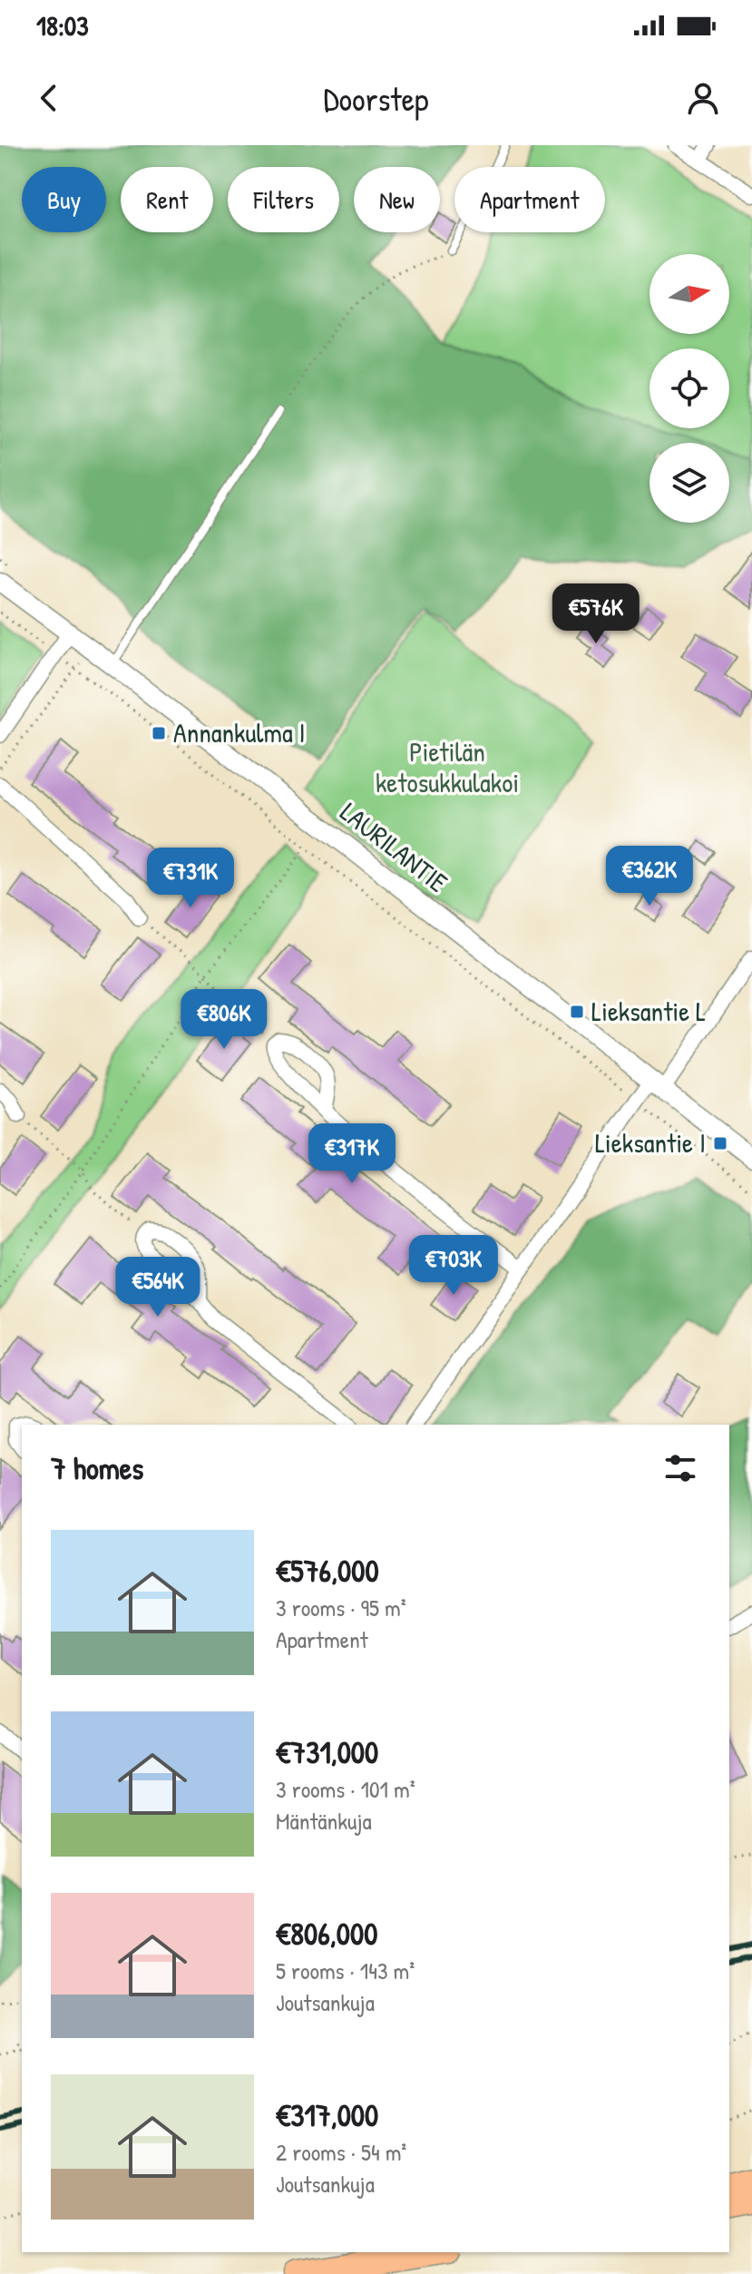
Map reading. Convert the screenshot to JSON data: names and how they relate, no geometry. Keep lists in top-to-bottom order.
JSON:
{
  "streets": {
    "street": ["LAURILANTIE"]
  },
  "parks": ["Pietilän ketosukkulakoi"],
  "places": {
    "transit": ["Annankulma I", "Lieksantie L", "Lieksantie I"]
  },
  "north": "right",
  "page": {
    "status": "18:03",
    "header": "Doorstep",
    "chip": [
      "Buy",
      "Rent",
      "Filters",
      "New",
      "Apartment"
    ],
    "price": [
      "€576K",
      "€362K",
      "€731K",
      "€806K",
      "€317K",
      "€703K",
      "€564K"
    ],
    "heading": "7 homes",
    "list": [
      {
        "name": "€576,000",
        "note": "3 rooms · 95 m² · Apartment"
      },
      {
        "name": "€731,000",
        "note": "3 rooms · 101 m² · Mäntänkuja"
      },
      {
        "name": "€806,000",
        "note": "5 rooms · 143 m² · Joutsankuja"
      },
      {
        "name": "€317,000",
        "note": "2 rooms · 54 m² · Joutsankuja"
      }
    ]
  }
}
